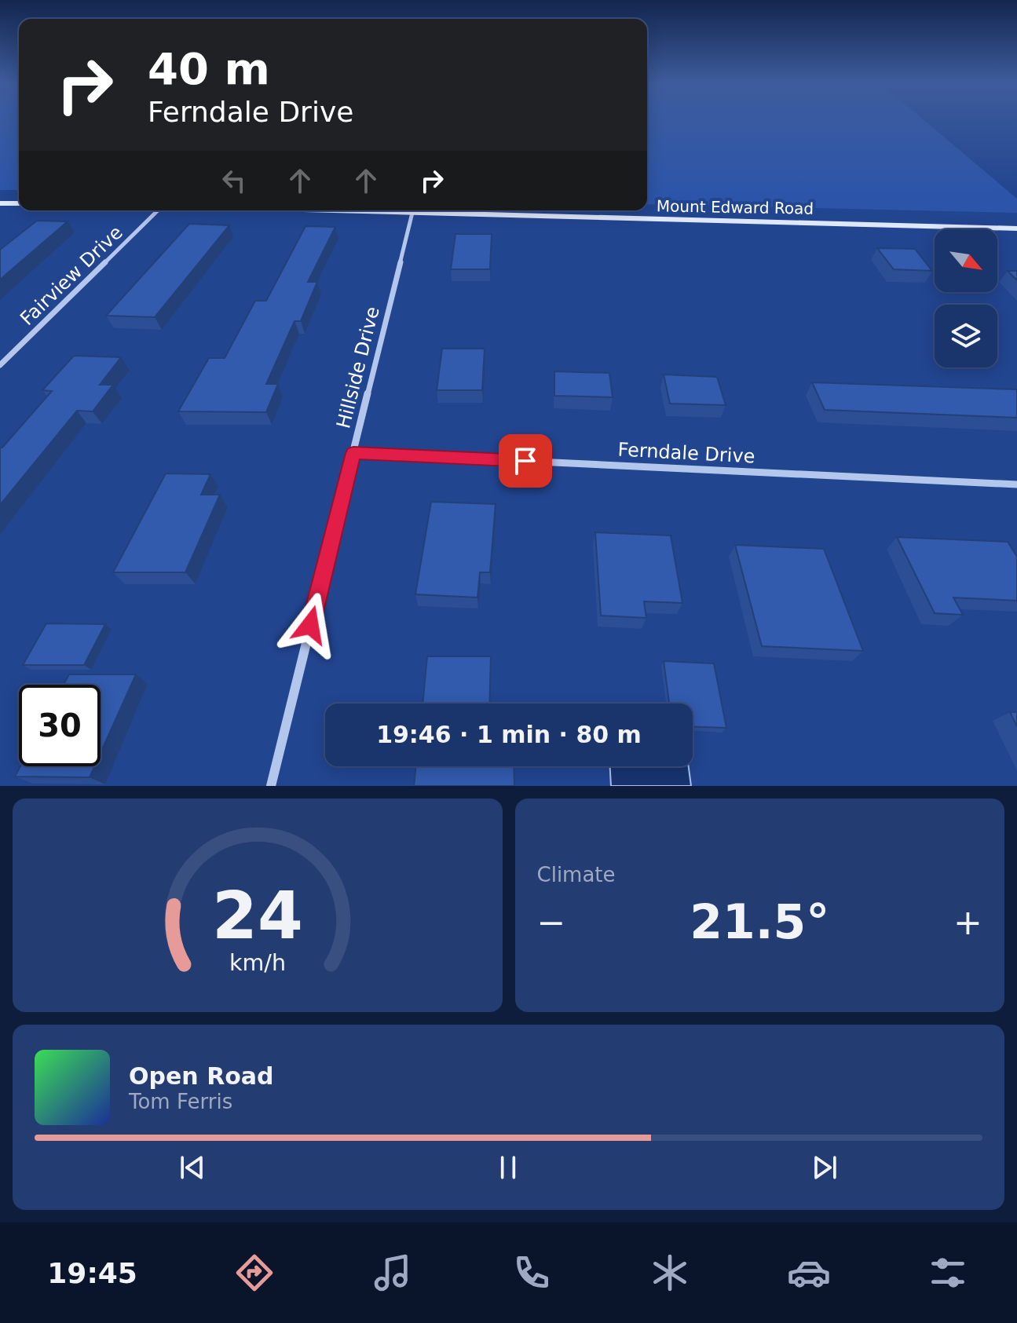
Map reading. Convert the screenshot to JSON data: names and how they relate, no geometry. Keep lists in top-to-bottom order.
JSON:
{
  "streets": {
    "street": [
      "Mount Edward Road",
      "Fairview Drive",
      "Hillside Drive",
      "Ferndale Drive"
    ]
  },
  "crossings": [
    ["Mount Edward Road", "Hillside Drive"],
    ["Hillside Drive", "Ferndale Drive"]
  ],
  "north": "bottom right",
  "page": {
    "turn": ["40 m", "Ferndale Drive"],
    "limit": "30",
    "trip": "19:46 · 1 min · 80 m",
    "tile": "Climate",
    "heat": ["−", "21.5°", "+"],
    "song": ["Open Road", "Tom Ferris"],
    "tabs": "19:45",
    "gauge": ["24", "km/h"]
  }
}
